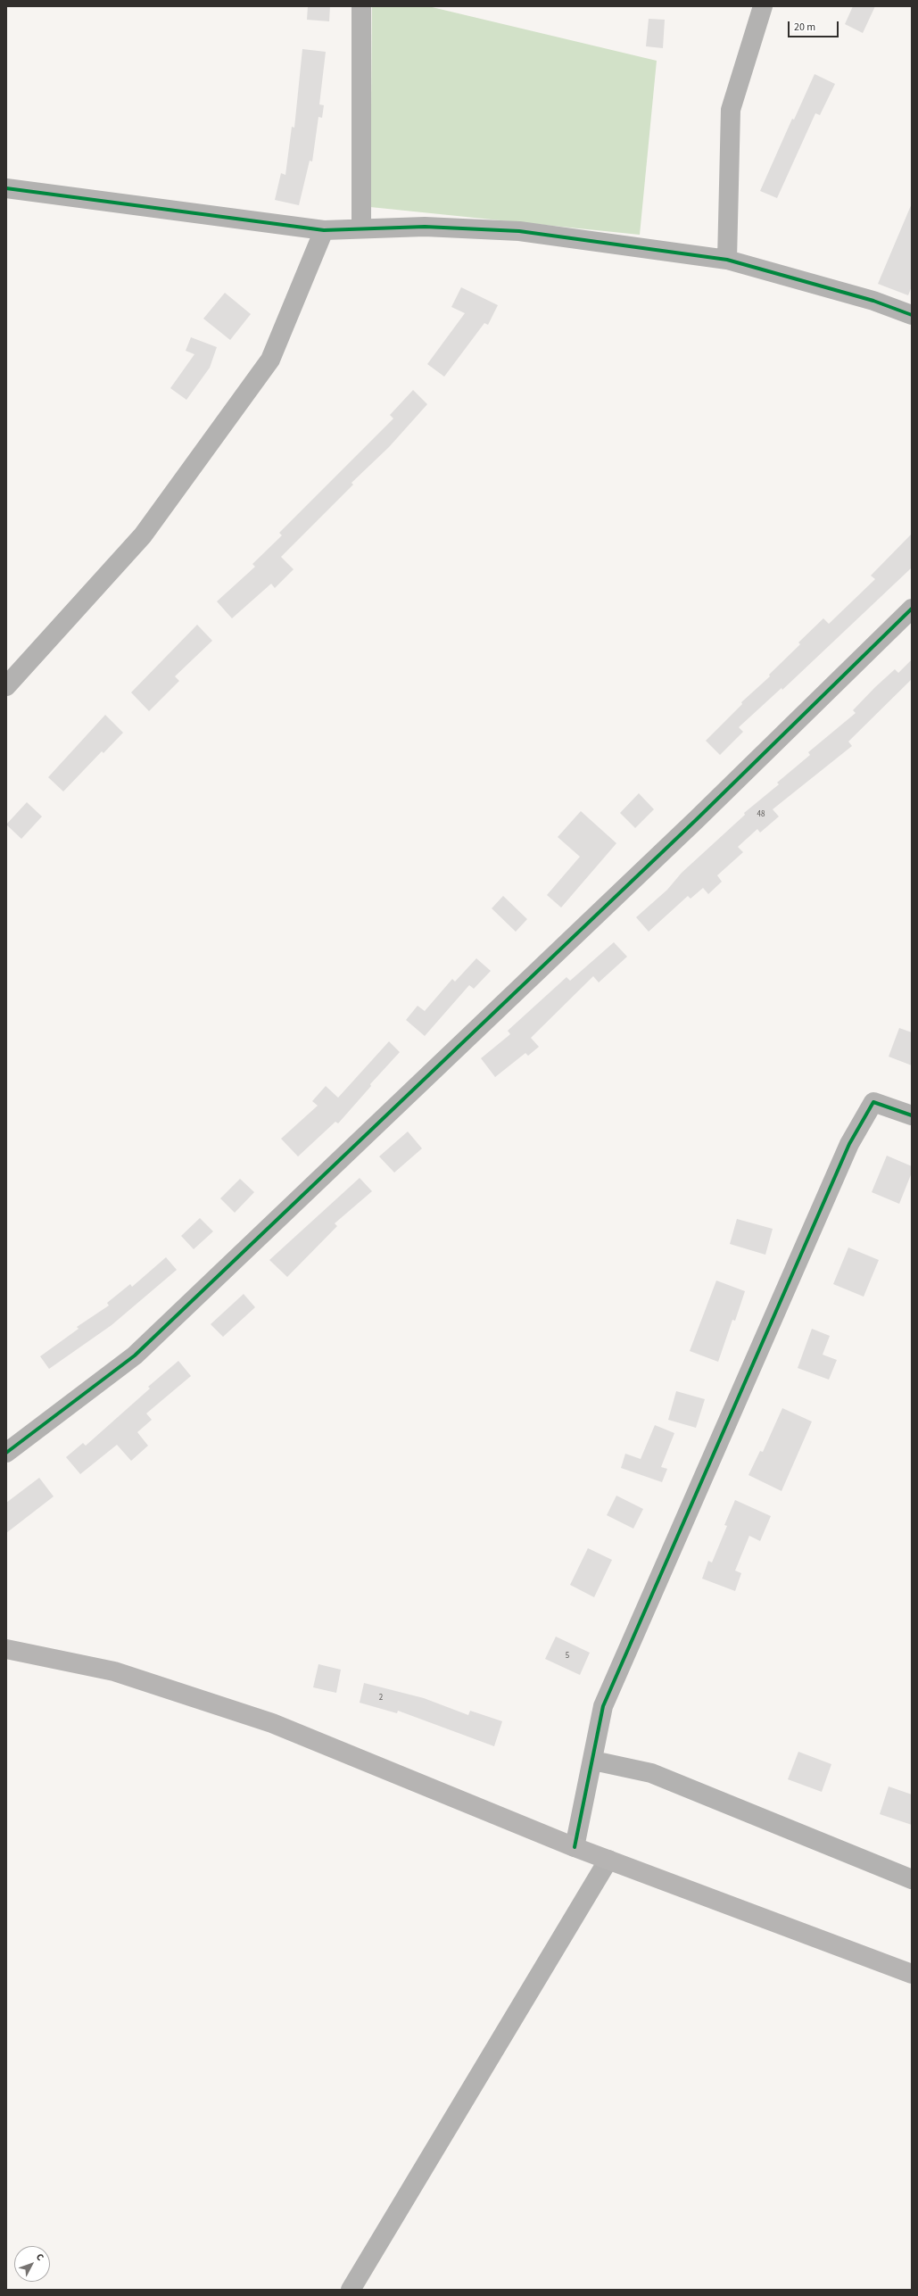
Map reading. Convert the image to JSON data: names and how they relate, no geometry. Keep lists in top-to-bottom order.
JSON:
{
  "house_numbers": ["48", "5", "2"],
  "scale_bar": "20 m",
  "north": "top right"
}
